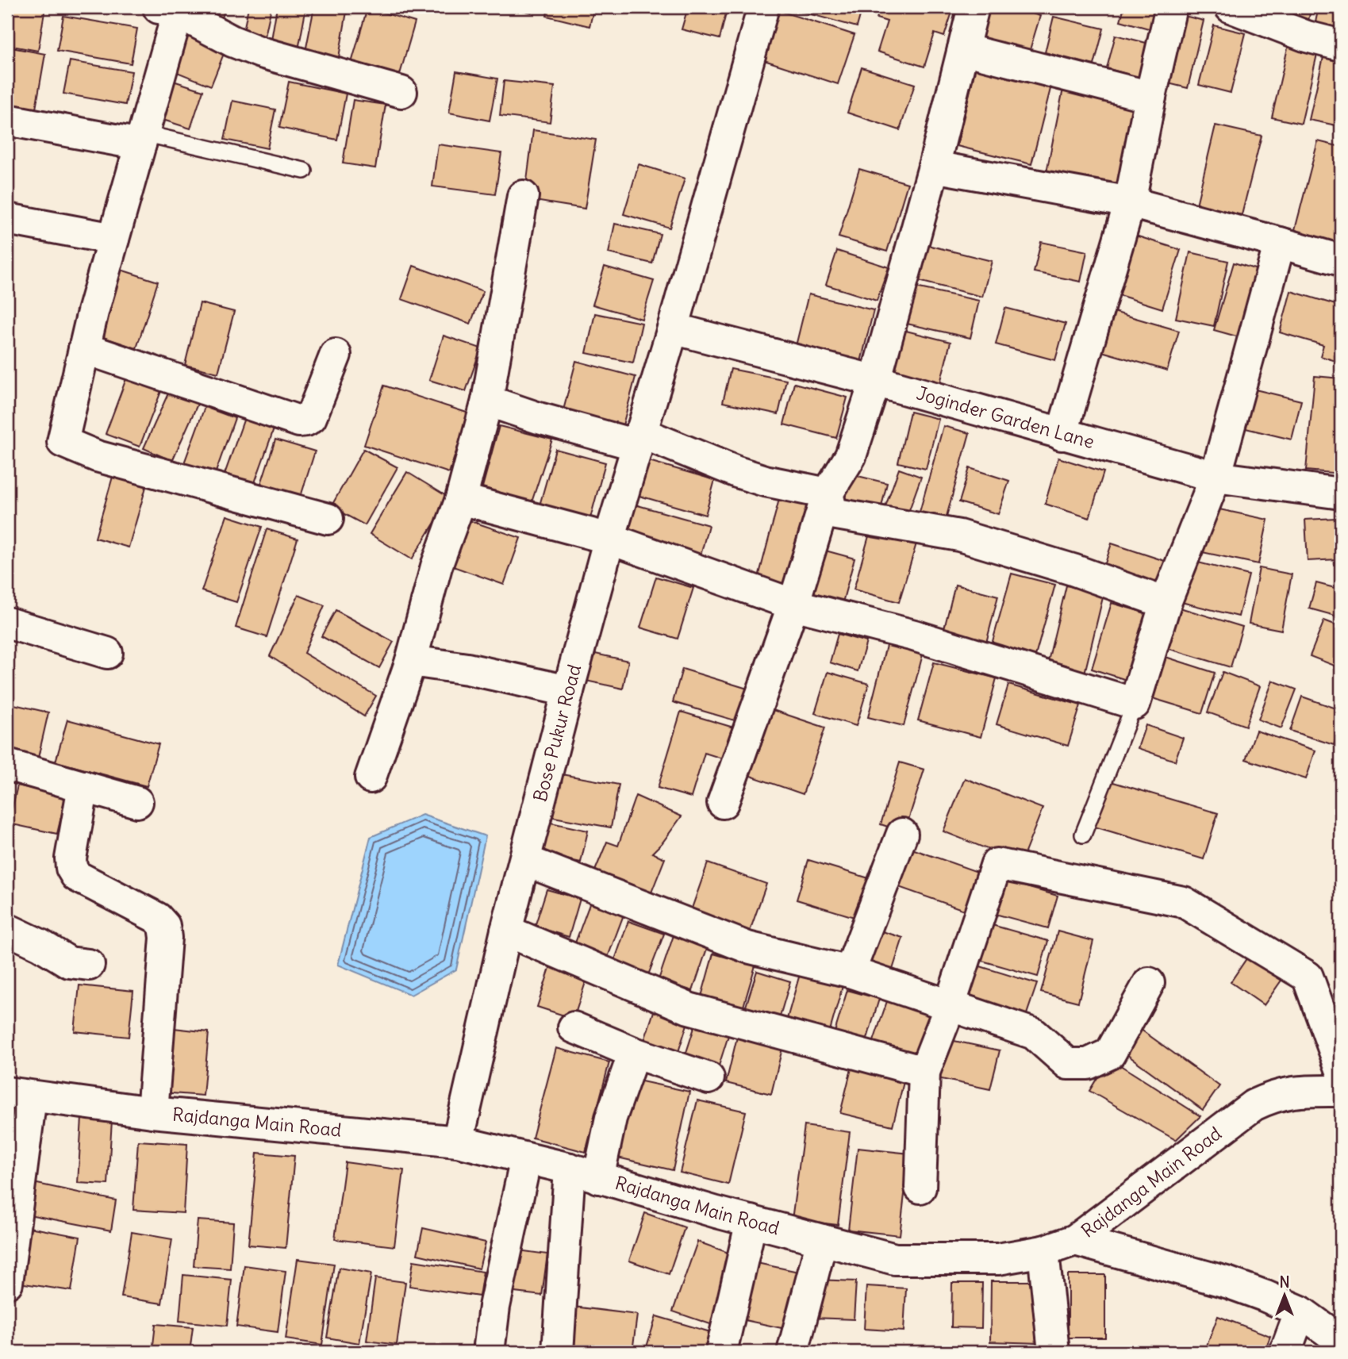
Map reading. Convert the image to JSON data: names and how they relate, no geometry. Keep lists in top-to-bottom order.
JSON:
{
  "streets": {
    "street": ["Joginder Garden Lane", "Bose Pukur Road", "Rajdanga Main Road"]
  },
  "crossings": [
    ["Joginder Garden Lane", "Bose Pukur Road"],
    ["Bose Pukur Road", "Rajdanga Main Road"]
  ],
  "north": "top"
}
